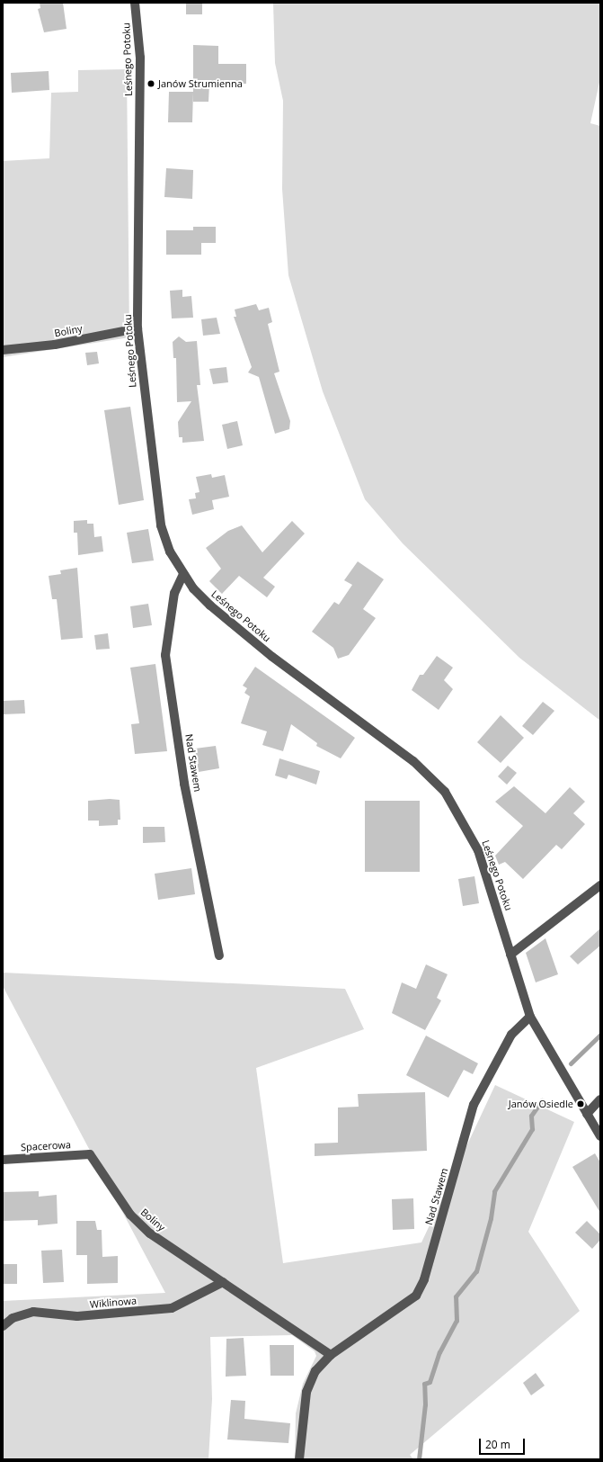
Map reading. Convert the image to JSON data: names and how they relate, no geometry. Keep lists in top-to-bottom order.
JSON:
{
  "streets": {
    "street": [
      "Leśnego Potoku",
      "Boliny",
      "Nad Stawem",
      "Spacerowa",
      "Wiklinowa"
    ]
  },
  "crossings": [
    ["Leśnego Potoku", "Boliny"],
    ["Leśnego Potoku", "Nad Stawem"],
    ["Boliny", "Spacerowa"],
    ["Boliny", "Wiklinowa"]
  ],
  "places": ["Janów Strumienna", "Janów Osiedle"],
  "scale_bar": "20 m"
}
